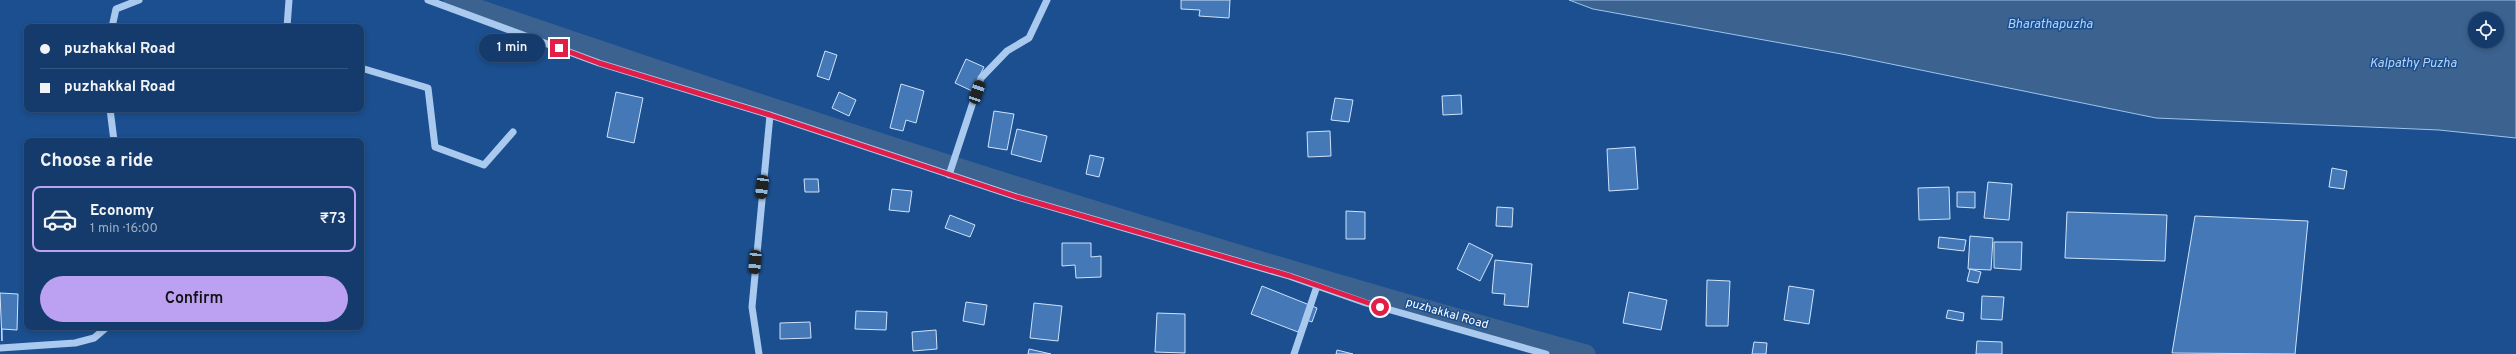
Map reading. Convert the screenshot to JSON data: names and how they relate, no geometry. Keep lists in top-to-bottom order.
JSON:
{
  "streets": {
    "street": ["puzhakkal Road"]
  },
  "water": ["Bharathapuzha", "Kalpathy Puzha"],
  "page": {
    "banner": ["puzhakkal Road", "puzhakkal Road"],
    "bubble": "1 min",
    "heading": "Choose a ride",
    "list": [
      {
        "name": "Economy",
        "note": "1 min · 16:00",
        "value": "₹73"
      }
    ],
    "buttons": "Confirm"
  }
}
